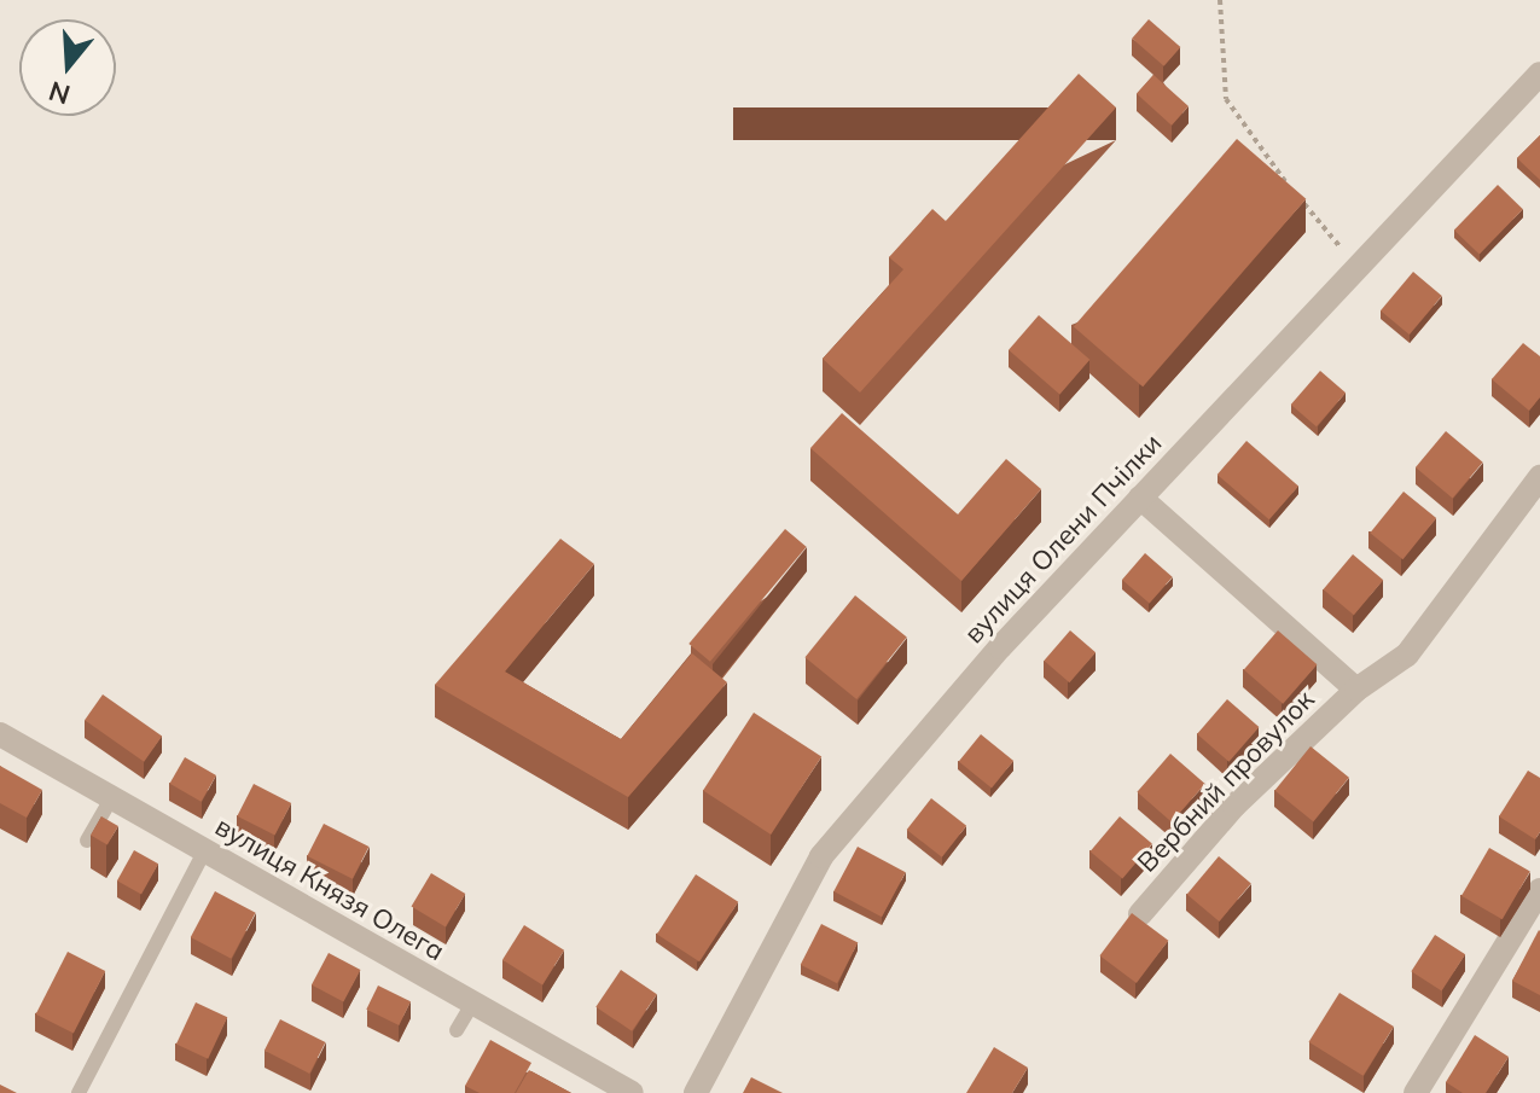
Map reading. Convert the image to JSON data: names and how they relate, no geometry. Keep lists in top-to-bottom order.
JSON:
{
  "streets": {
    "street": ["вулиця Олени Пчілки", "Вербний провулок", "вулиця Князя Олега"]
  },
  "crossings": [
    ["вулиця Олени Пчілки", "Вербний провулок"]
  ],
  "north": "bottom"
}
